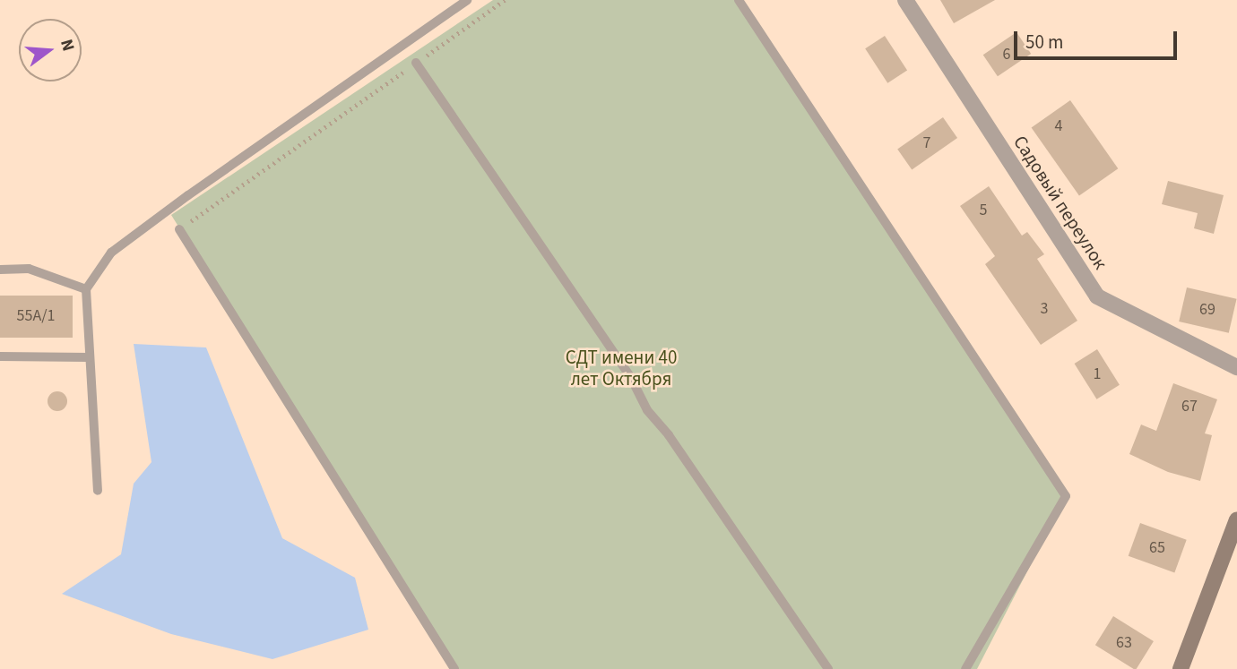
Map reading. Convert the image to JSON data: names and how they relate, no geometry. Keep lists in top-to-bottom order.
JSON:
{
  "streets": {
    "street": ["Садовый переулок"]
  },
  "parks": ["СДТ имени 40 лет Октября"],
  "house_numbers": [
    "6",
    "4",
    "7",
    "5",
    "3",
    "69",
    "55А/1",
    "1",
    "67",
    "65",
    "63"
  ],
  "scale_bar": "50 m",
  "north": "right"
}
